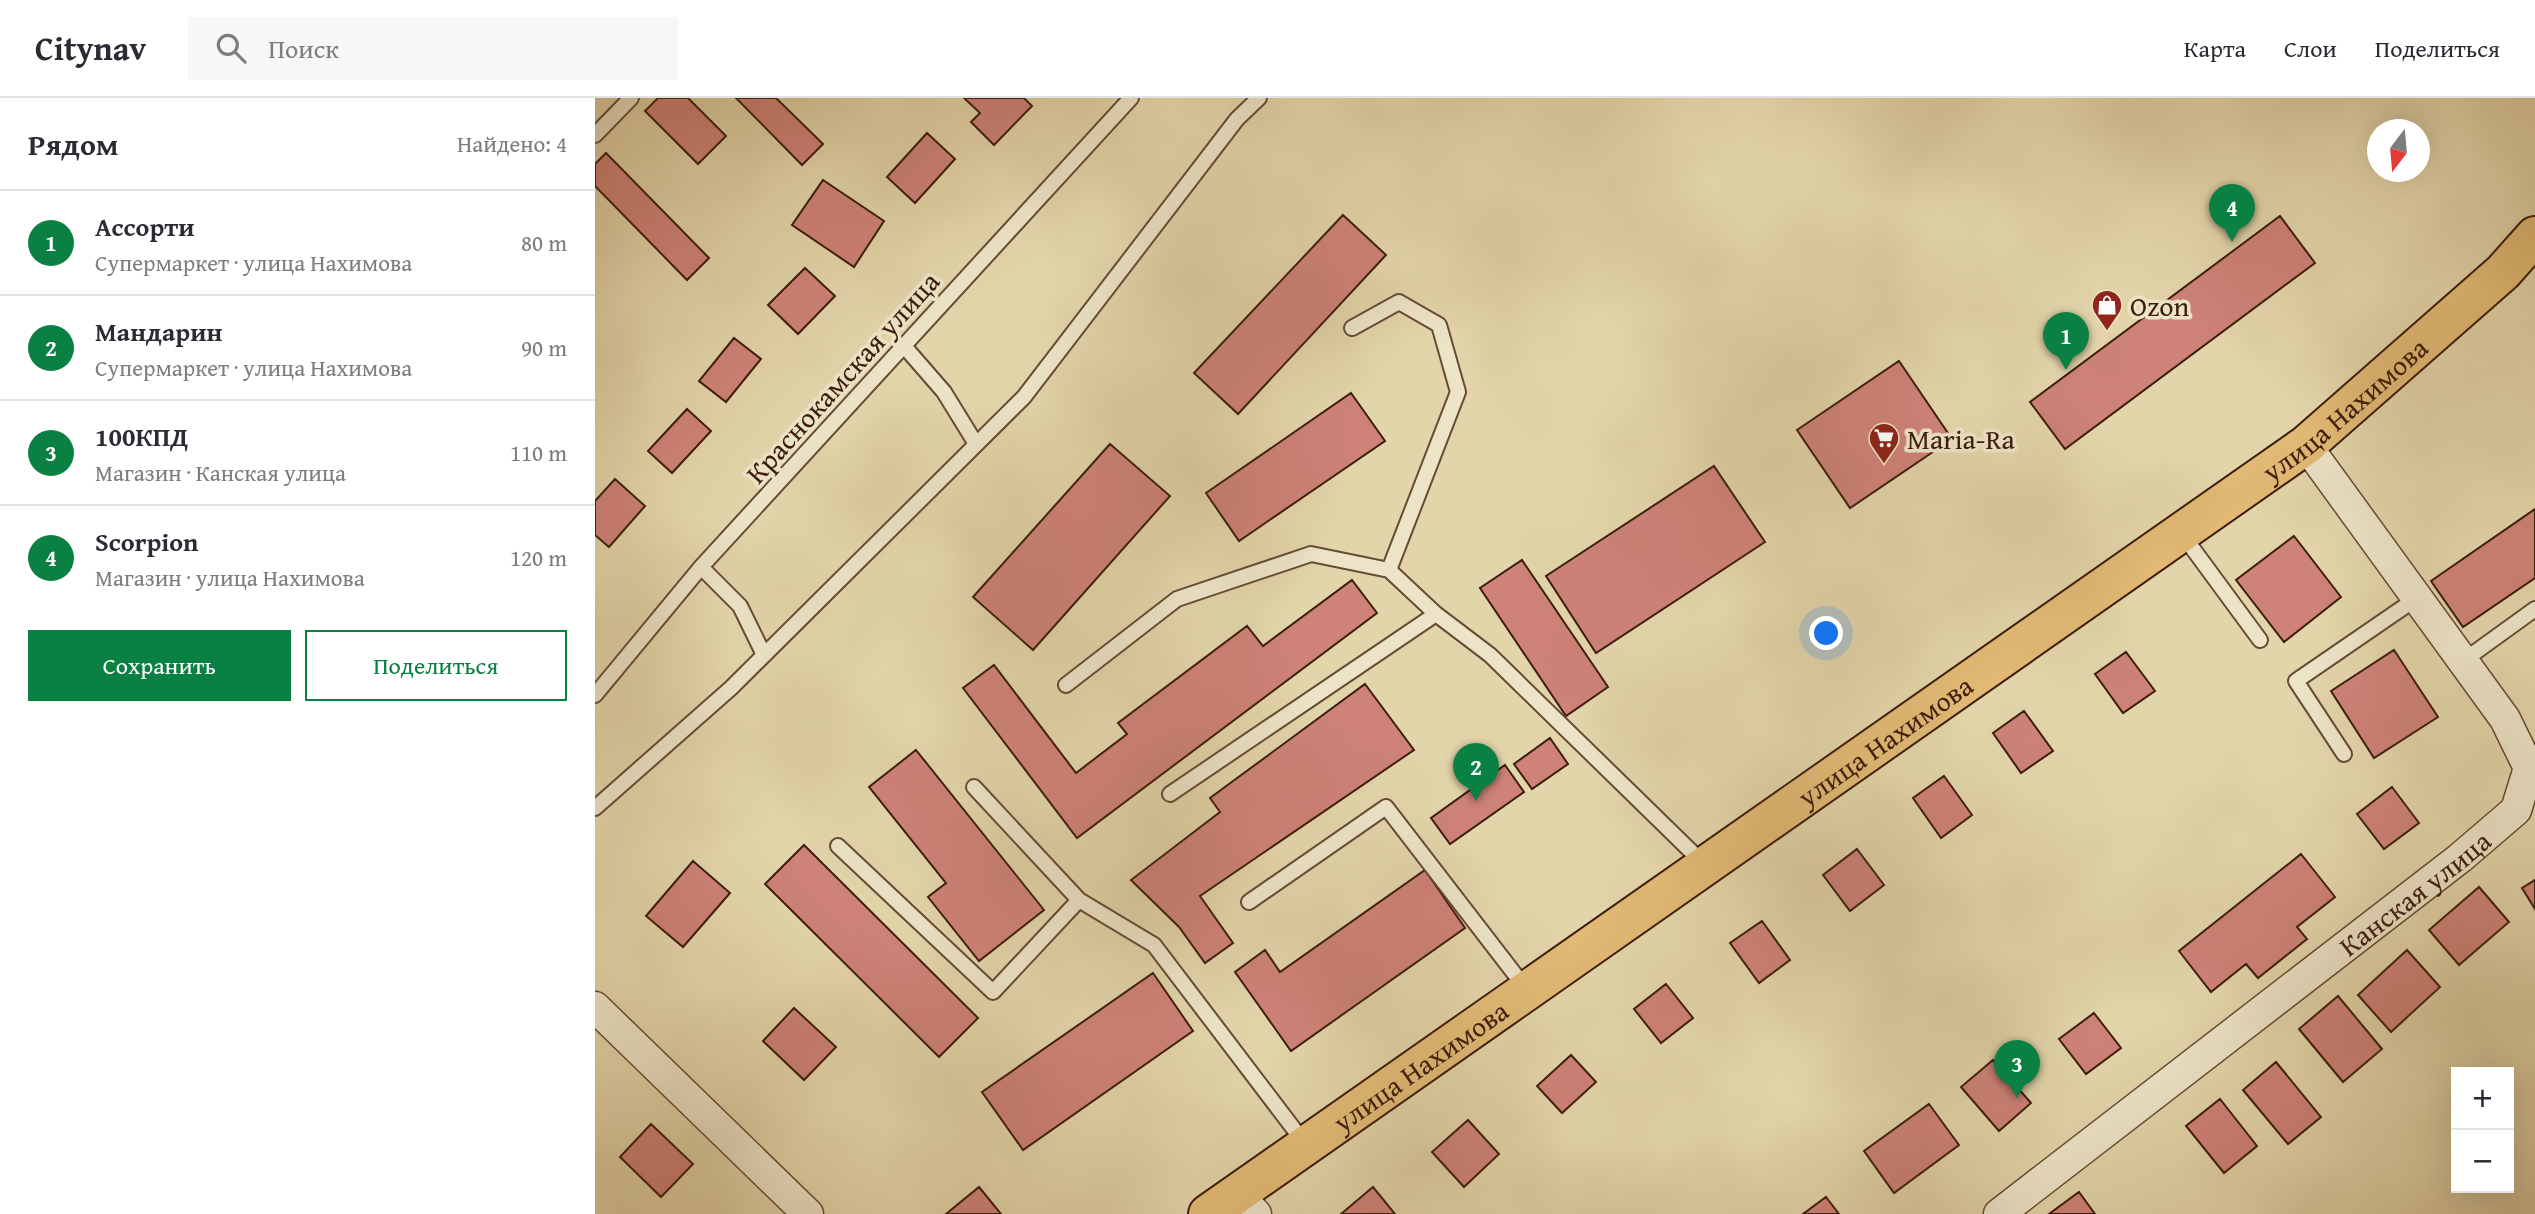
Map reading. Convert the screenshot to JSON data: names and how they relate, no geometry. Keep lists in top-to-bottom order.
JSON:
{
  "streets": {
    "main road": ["улица Нахимова"],
    "street": ["Канская улица"],
    "lane": ["Краснокамская улица"]
  },
  "crossings": [
    ["улица Нахимова", "Канская улица"]
  ],
  "places": {
    "shop": ["Ozon"],
    "supermarket": ["Maria-Ra"]
  },
  "north": "bottom",
  "page": {
    "header": "Citynav",
    "search": "Поиск",
    "nav": ["Карта", "Слои", "Поделиться"],
    "heading": ["Рядом", "Найдено: 4"],
    "pins": [
      "4",
      "1",
      "2",
      "3"
    ],
    "list": [
      {
        "mark": "1",
        "name": "Ассорти",
        "note": "Супермаркет · улица Нахимова",
        "value": "80 m"
      },
      {
        "mark": "2",
        "name": "Мандарин",
        "note": "Супермаркет · улица Нахимова",
        "value": "90 m"
      },
      {
        "mark": "3",
        "name": "100КПД",
        "note": "Магазин · Канская улица",
        "value": "110 m"
      },
      {
        "mark": "4",
        "name": "Scorpion",
        "note": "Магазин · улица Нахимова",
        "value": "120 m"
      }
    ],
    "buttons": ["Сохранить", "Поделиться"],
    "map_buttons": ["+", "−"]
  }
}
